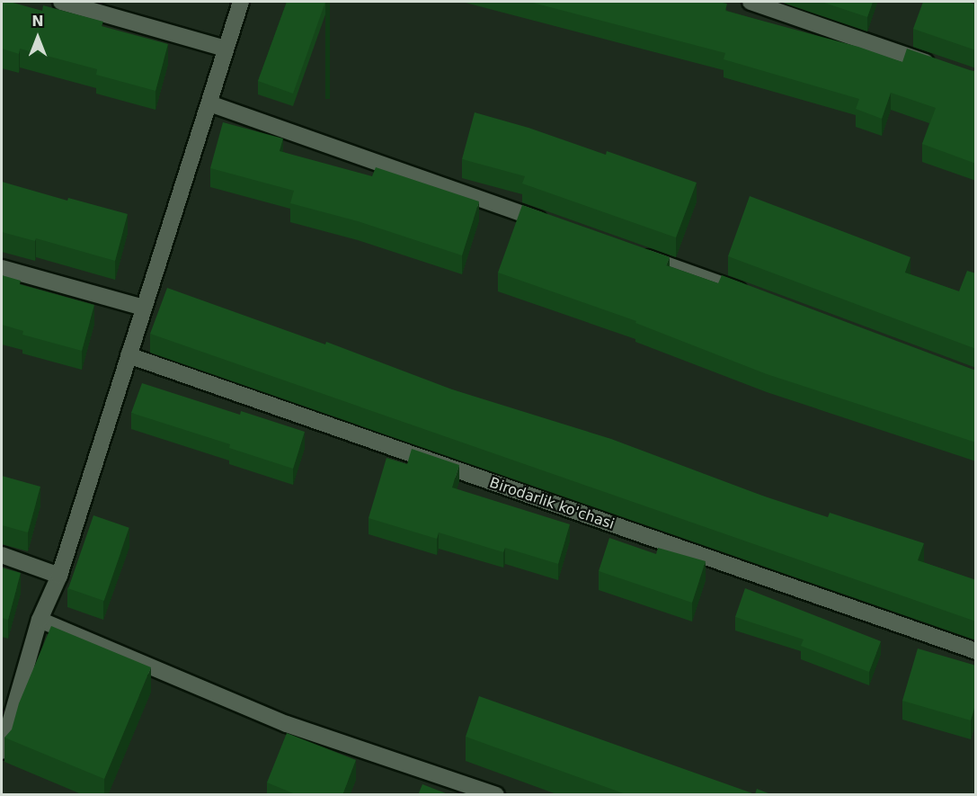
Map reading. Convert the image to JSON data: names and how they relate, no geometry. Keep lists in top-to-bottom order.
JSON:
{
  "streets": {
    "street": ["Birodarlik ko'chasi"]
  },
  "north": "top"
}
